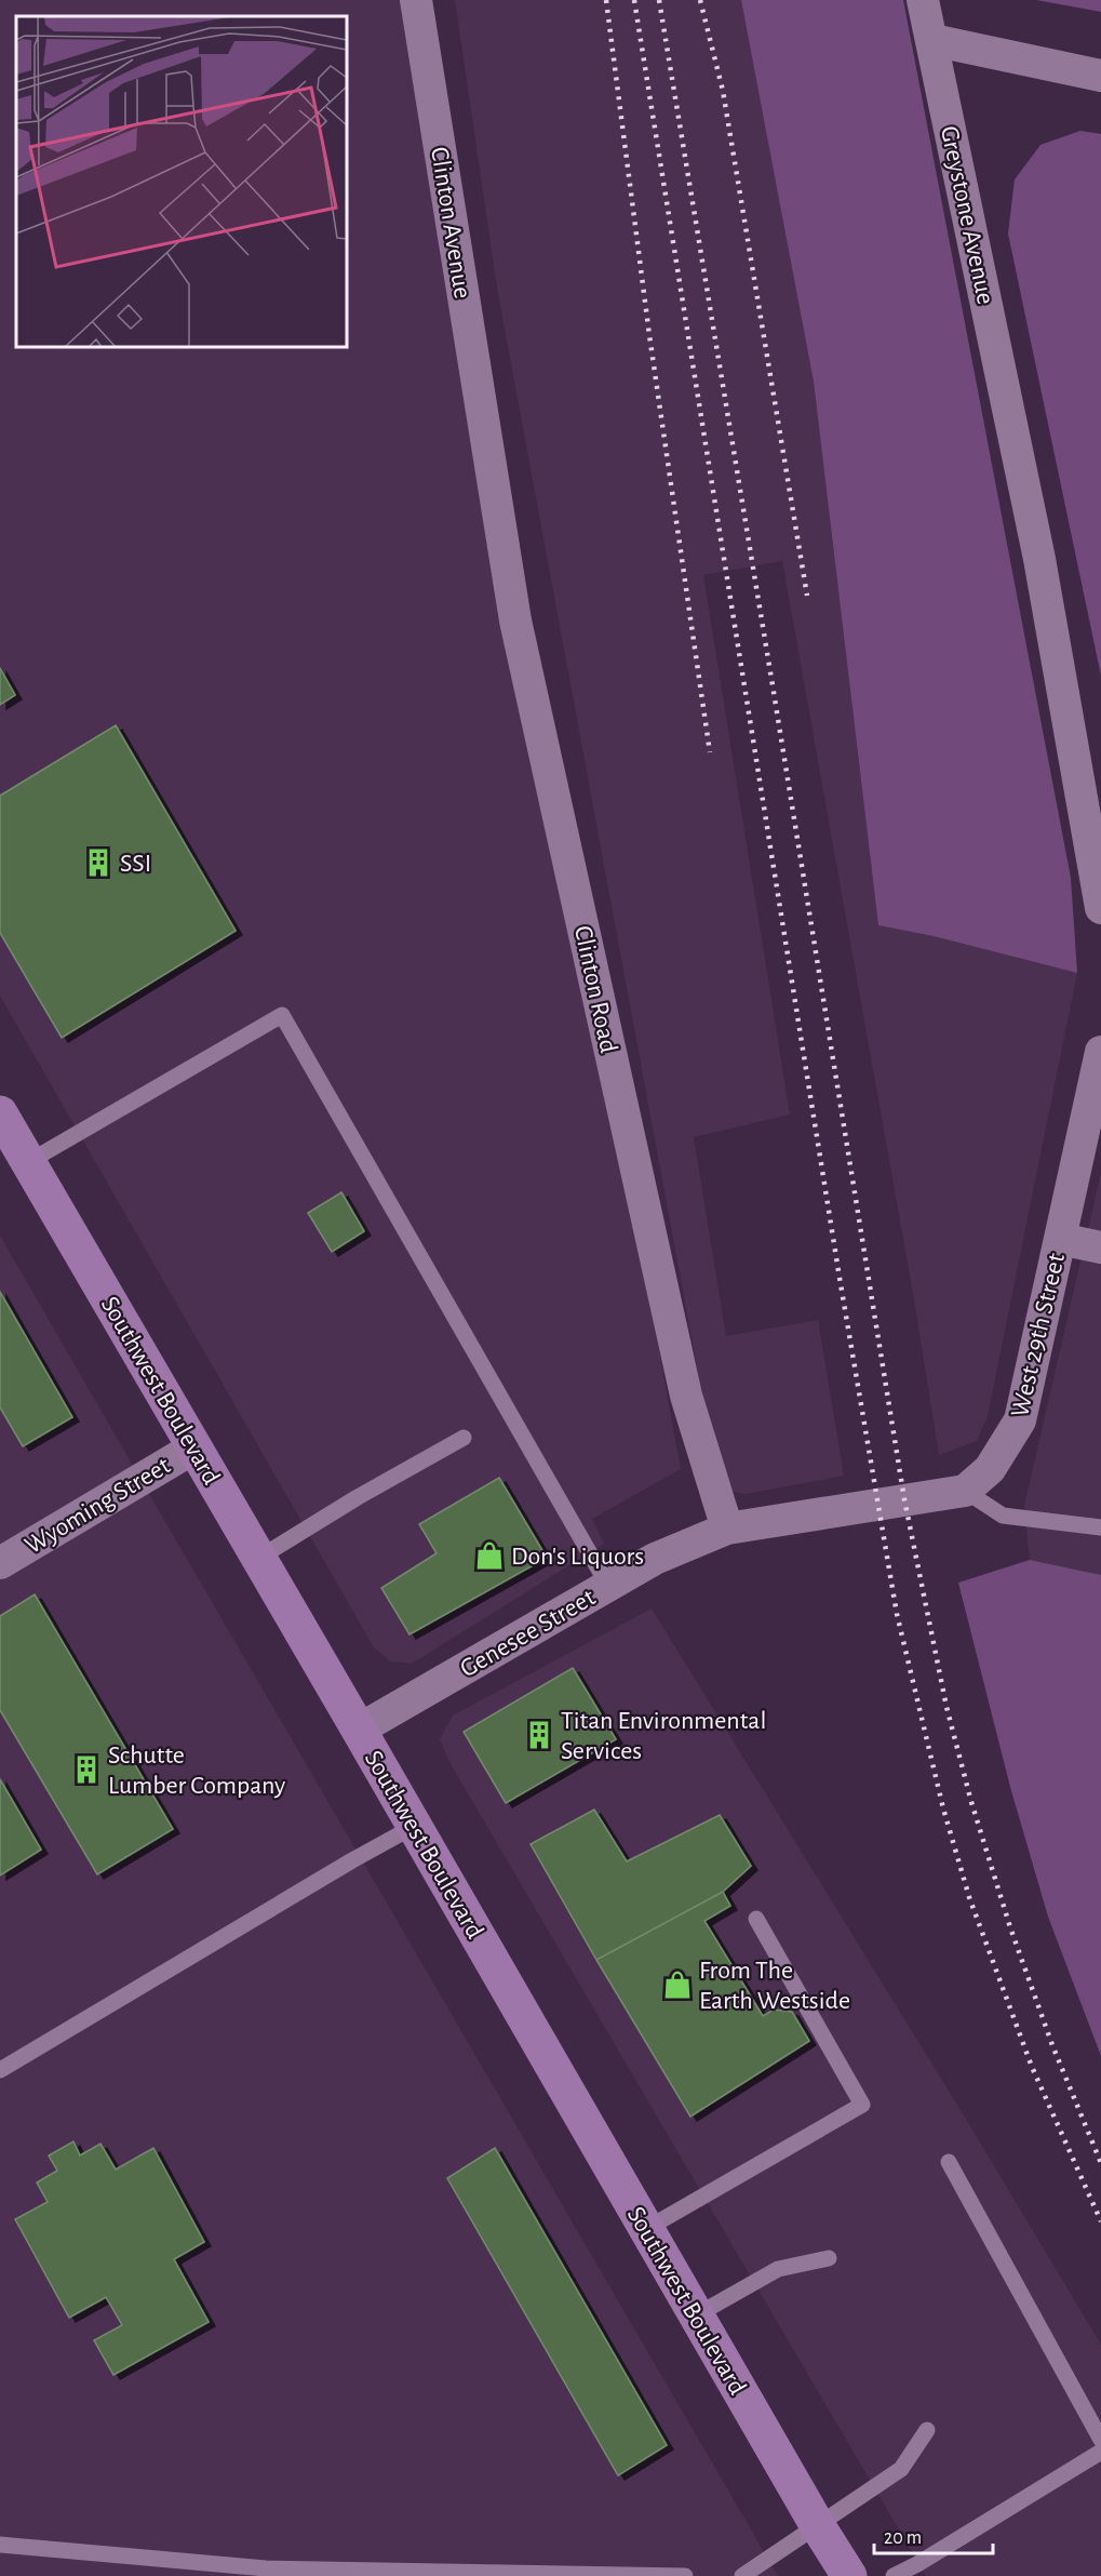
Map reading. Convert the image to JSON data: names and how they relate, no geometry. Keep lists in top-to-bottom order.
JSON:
{
  "streets": {
    "main road": ["Southwest Boulevard"],
    "street": [
      "Greystone Avenue",
      "Clinton Avenue",
      "Clinton Road",
      "West 29th Street",
      "Wyoming Street",
      "Genesee Street"
    ]
  },
  "crossings": [
    ["Clinton Avenue", "Clinton Road"],
    ["Clinton Road", "Genesee Street"],
    ["West 29th Street", "Genesee Street"],
    ["Southwest Boulevard", "Wyoming Street"],
    ["Southwest Boulevard", "Genesee Street"]
  ],
  "places": {
    "building": ["SSI", "Titan Environmental Services", "Schutte Lumber Company"],
    "shop": ["Don's Liquors", "From The Earth Westside"]
  },
  "scale_bar": "20 m"
}
